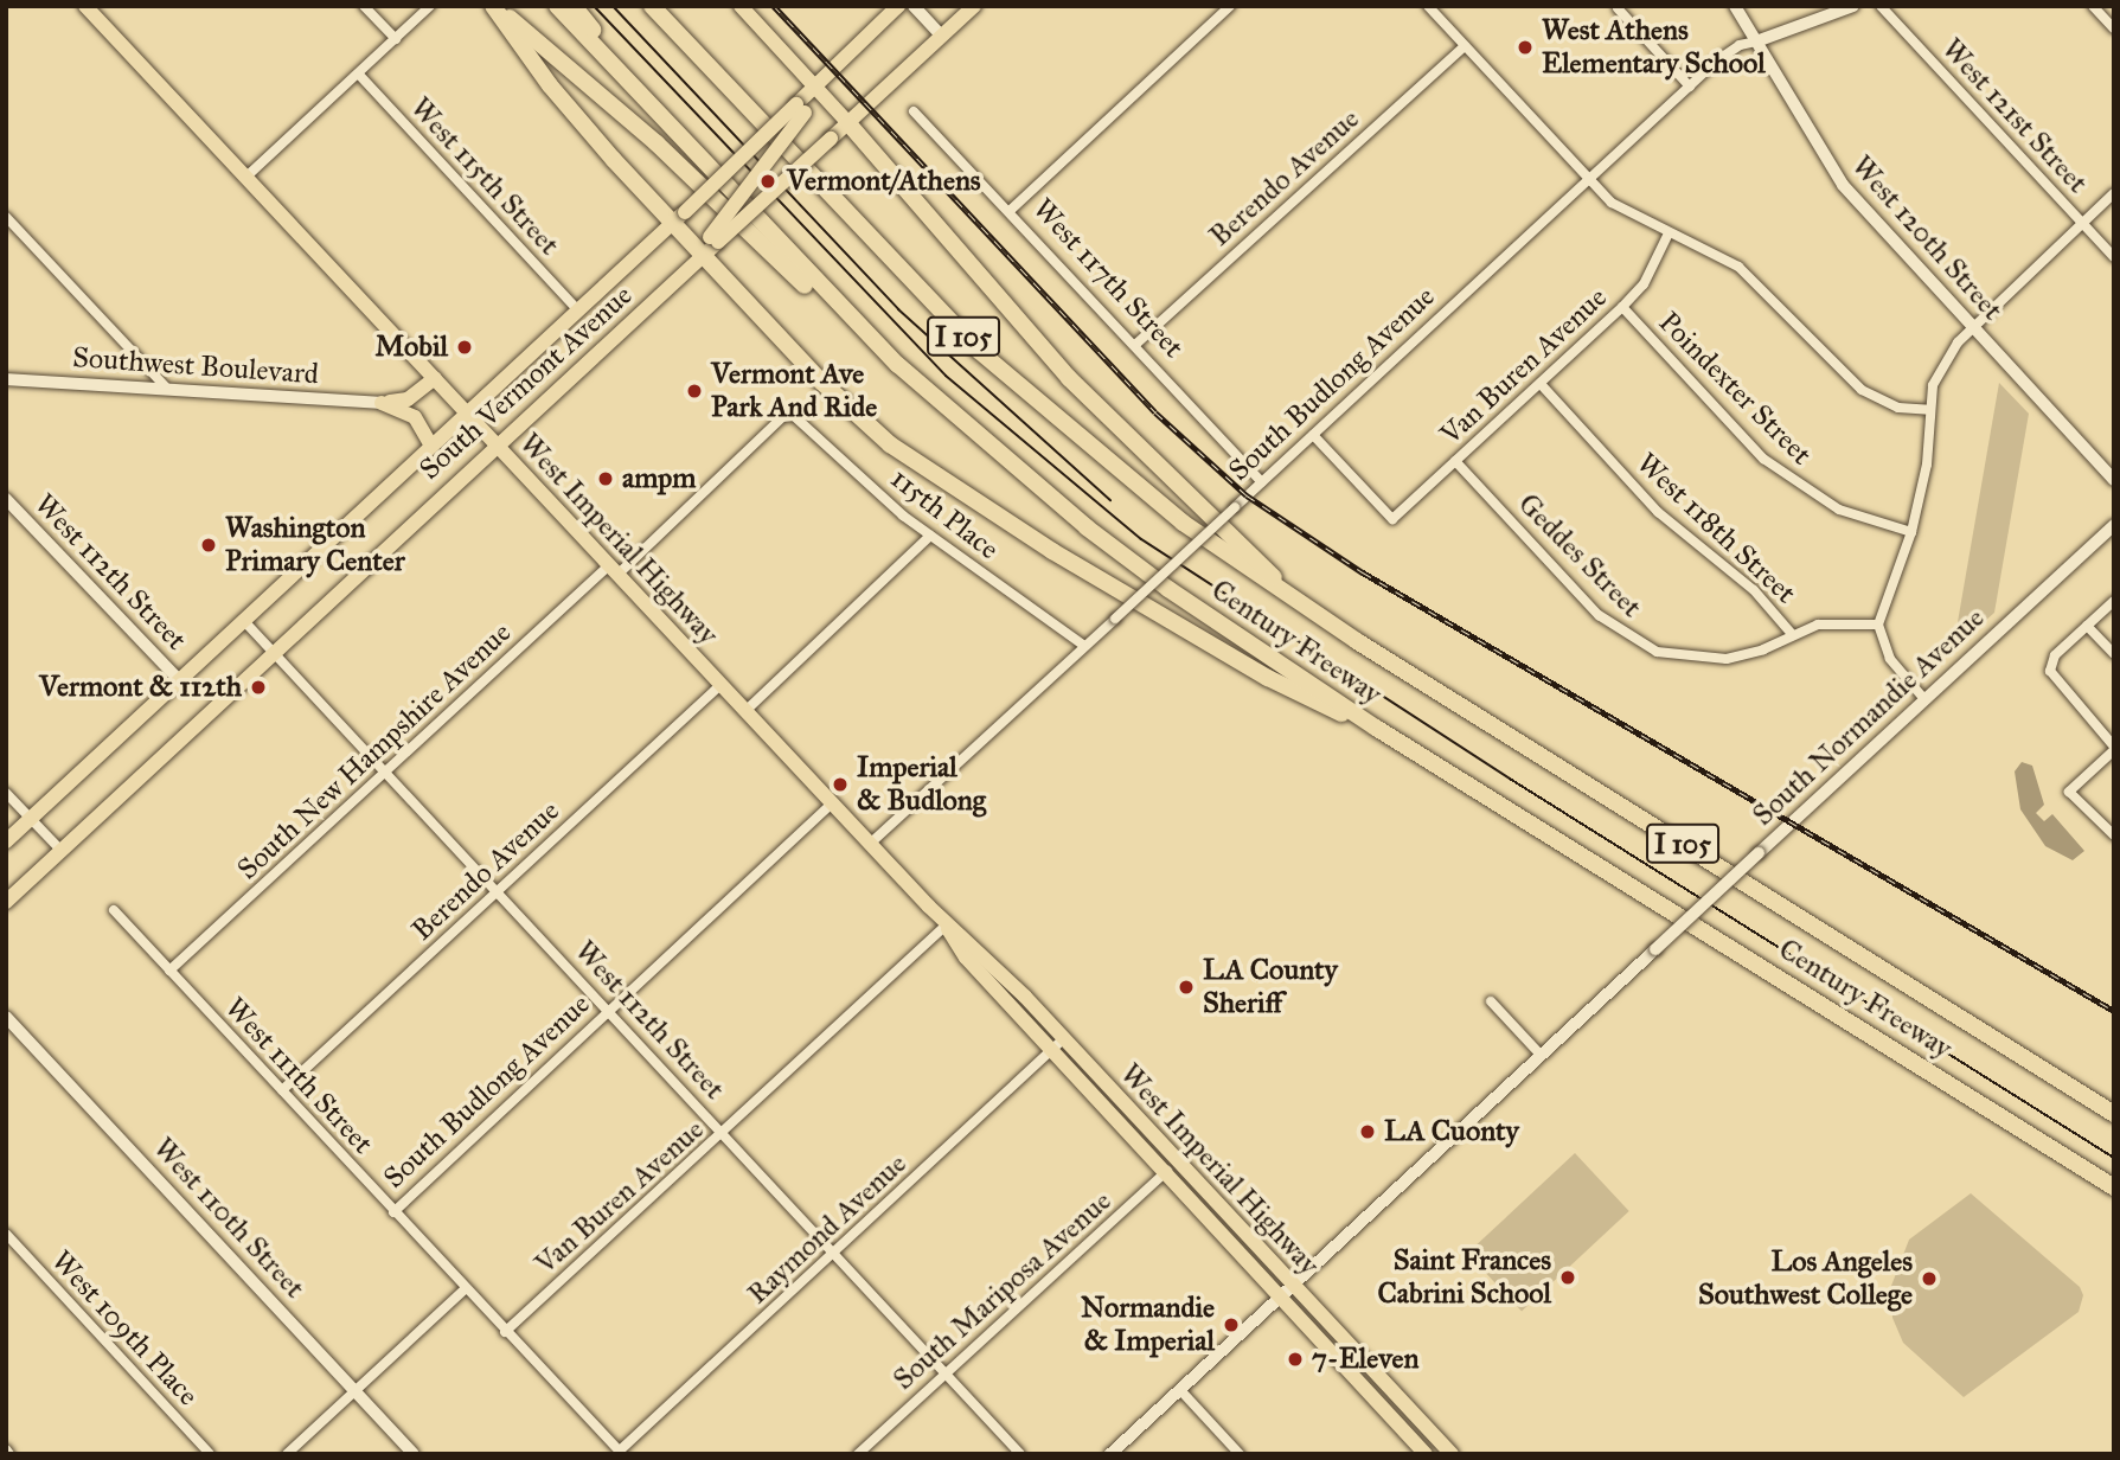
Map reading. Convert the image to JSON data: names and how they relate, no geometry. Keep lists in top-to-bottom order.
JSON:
{
  "streets": {
    "highway": ["I 105", "Century Freeway"],
    "main road": ["South Vermont Avenue", "West Imperial Highway"],
    "street": [
      "West 121st Street",
      "West 115th Street",
      "Berendo Avenue",
      "West 120th Street",
      "West 117th Street",
      "Southwest Boulevard",
      "Van Buren Avenue",
      "South Budlong Avenue",
      "Poindexter Street",
      "115th Place",
      "West 118th Street",
      "Geddes Street",
      "West 112th Street",
      "South Normandie Avenue",
      "South New Hampshire Avenue",
      "West 111th Street",
      "West 110th Street",
      "Raymond Avenue",
      "South Mariposa Avenue",
      "West 109th Place"
    ]
  },
  "crossings": [
    ["West 115th Street", "South Vermont Avenue"],
    ["Berendo Avenue", "West 117th Street"],
    ["Berendo Avenue", "West Imperial Highway"],
    ["Berendo Avenue", "West 112th Street"],
    ["Berendo Avenue", "West 111th Street"],
    ["West 120th Street", "South Budlong Avenue"],
    ["West 117th Street", "South Budlong Avenue"],
    ["Van Buren Avenue", "South Budlong Avenue"],
    ["Van Buren Avenue", "Poindexter Street"],
    ["Van Buren Avenue", "West 118th Street"],
    ["Van Buren Avenue", "West Imperial Highway"],
    ["Van Buren Avenue", "Geddes Street"],
    ["Van Buren Avenue", "West 112th Street"],
    ["Van Buren Avenue", "West 111th Street"],
    ["South Vermont Avenue", "West Imperial Highway"],
    ["South Vermont Avenue", "West 112th Street"],
    ["South Budlong Avenue", "115th Place"],
    ["South Budlong Avenue", "West Imperial Highway"],
    ["South Budlong Avenue", "West 112th Street"],
    ["South Budlong Avenue", "West 111th Street"],
    ["115th Place", "South New Hampshire Avenue"],
    ["West 118th Street", "Geddes Street"],
    ["West Imperial Highway", "South Normandie Avenue"],
    ["West Imperial Highway", "South New Hampshire Avenue"],
    ["West Imperial Highway", "Raymond Avenue"],
    ["West Imperial Highway", "South Mariposa Avenue"],
    ["West 112th Street", "South New Hampshire Avenue"],
    ["West 112th Street", "Raymond Avenue"],
    ["West 112th Street", "South Mariposa Avenue"],
    ["South New Hampshire Avenue", "West 111th Street"],
    ["West 111th Street", "Raymond Avenue"]
  ],
  "places": [
    "West Athens Elementary School",
    "Vermont/Athens",
    "Mobil",
    "Vermont Ave Park And Ride",
    "ampm",
    "Washington Primary Center",
    "Vermont & 112th",
    "Imperial & Budlong",
    "LA County Sheriff",
    "LA Cuonty",
    "Saint Frances Cabrini School",
    "Los Angeles Southwest College",
    "Normandie & Imperial",
    "7-Eleven"
  ]
}
